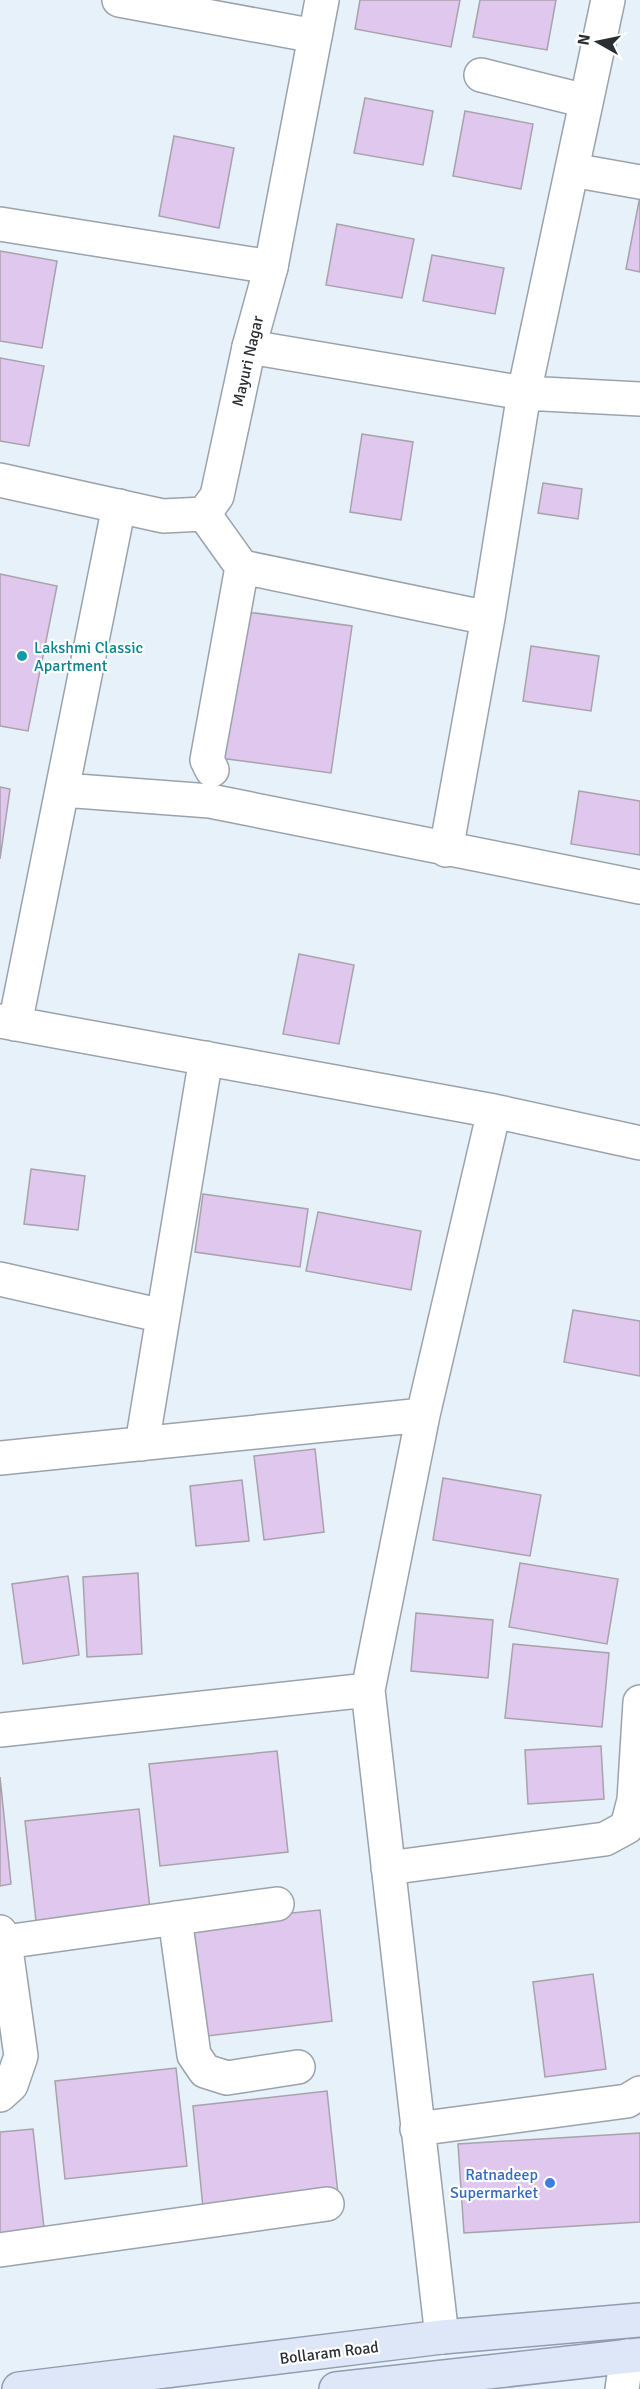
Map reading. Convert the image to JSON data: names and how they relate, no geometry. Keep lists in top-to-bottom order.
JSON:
{
  "streets": {
    "main road": ["Bollaram Road"],
    "street": ["Mayuri Nagar"]
  },
  "places": ["Lakshmi Classic Apartment", "Ratnadeep Supermarket"],
  "north": "left"
}
